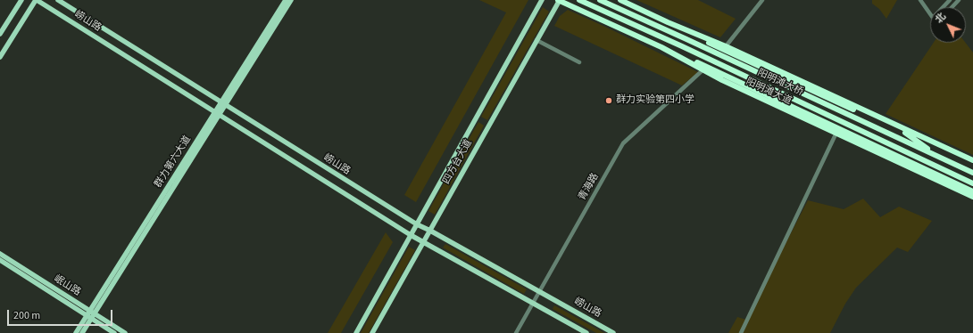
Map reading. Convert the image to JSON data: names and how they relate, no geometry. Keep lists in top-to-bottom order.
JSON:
{
  "streets": {
    "highway": ["阳明滩大桥", "阳明滩大道"],
    "main road": [
      "崂山路",
      "群力第六大道",
      "四方台大道",
      "岷山路"
    ],
    "street": ["青海路"]
  },
  "crossings": [
    ["崂山路", "群力第六大道"],
    ["崂山路", "四方台大道"],
    ["崂山路", "青海路"],
    ["阳明滩大道", "四方台大道"],
    ["阳明滩大道", "青海路"],
    ["群力第六大道", "岷山路"]
  ],
  "places": ["群力实验第四小学"],
  "scale_bar": "200 m",
  "north": "top left"
}
